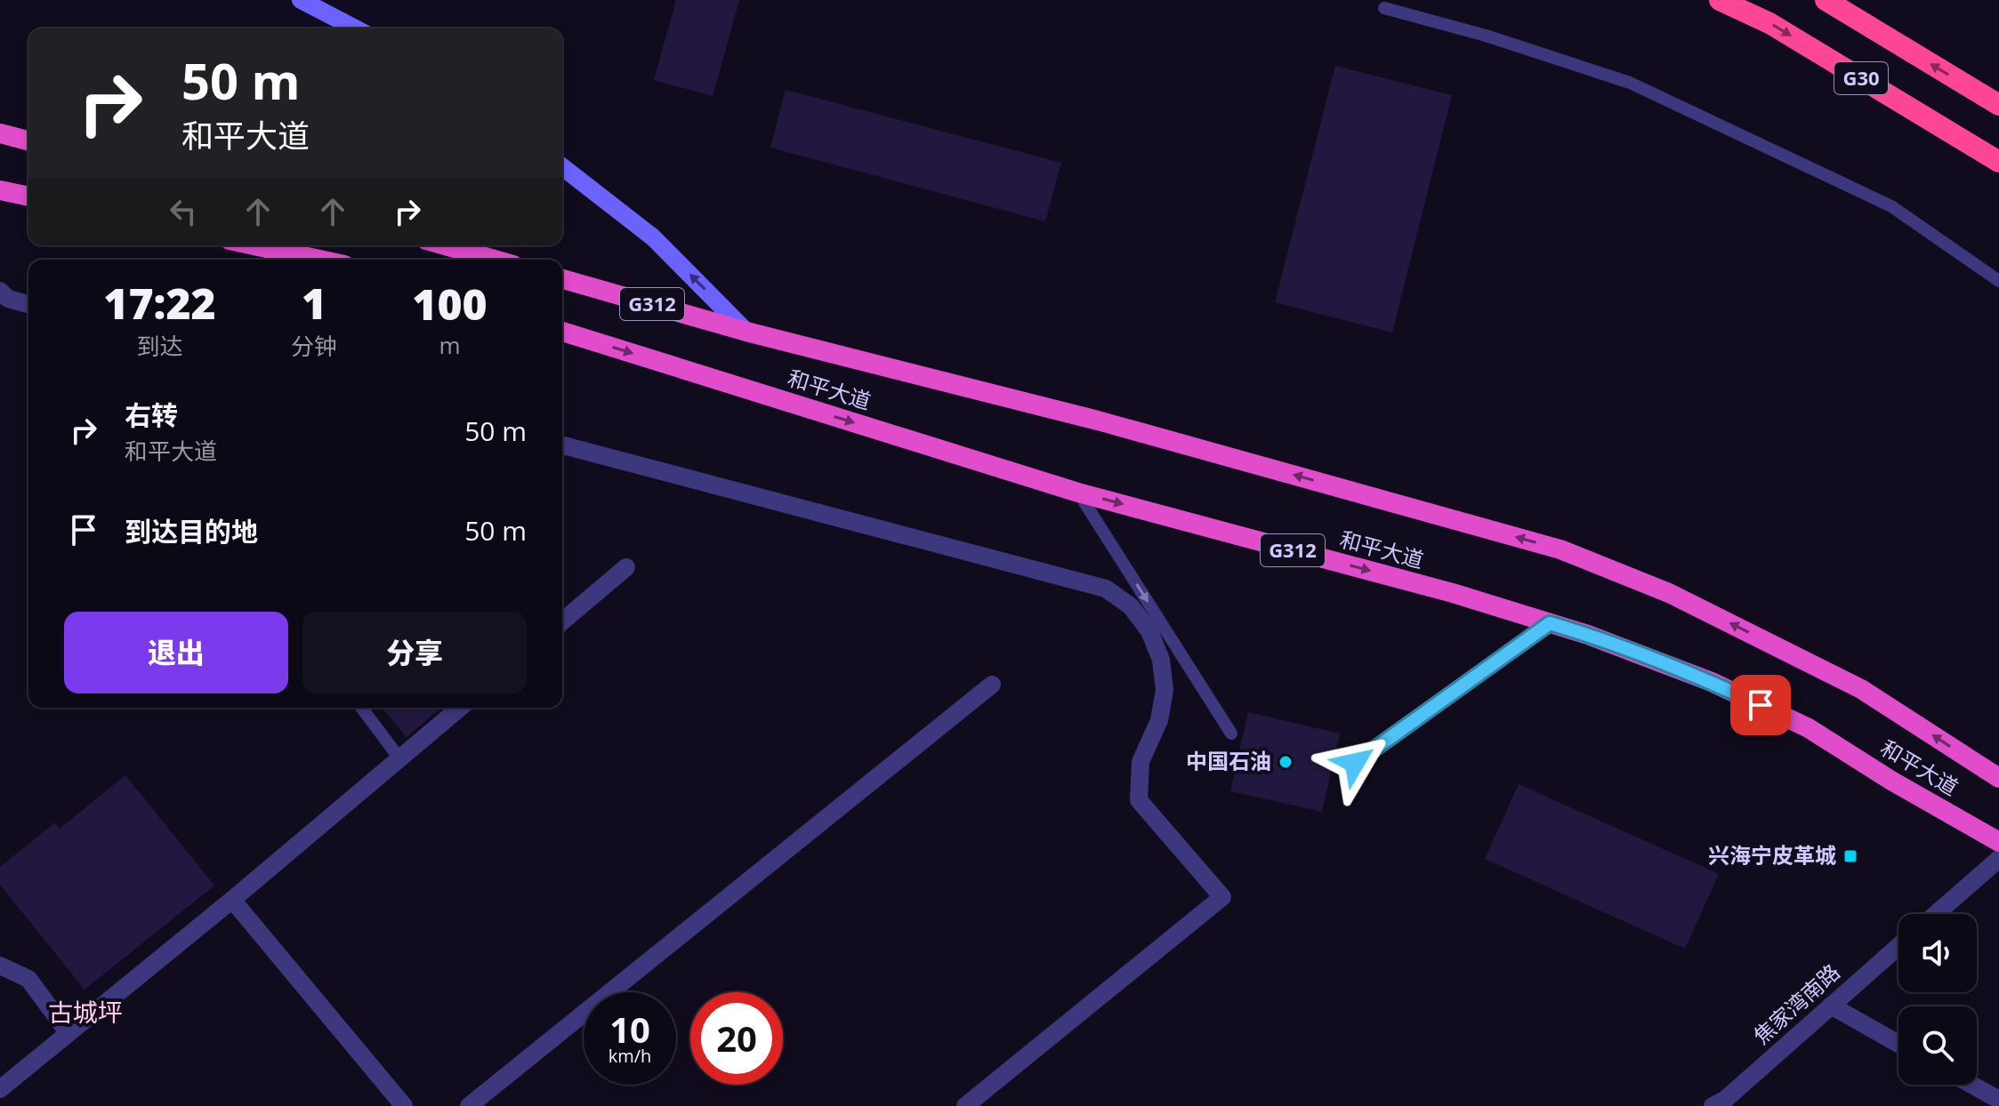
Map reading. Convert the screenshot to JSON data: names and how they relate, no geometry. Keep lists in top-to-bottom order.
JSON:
{
  "streets": {
    "highway": ["G30", "G312", "和平大道"],
    "street": ["焦家湾南路"]
  },
  "districts": ["古城坪"],
  "places": {
    "other": ["中国石油"],
    "transit": ["兴海宁皮革城"]
  },
  "page": {
    "turn": ["50 m", "和平大道"],
    "eta": [
      "17:22",
      "到达",
      "1",
      "分钟",
      "100",
      "m"
    ],
    "list": [
      {
        "name": "右转",
        "note": "和平大道",
        "value": "50 m"
      },
      {
        "name": "到达目的地",
        "value": "50 m"
      }
    ],
    "buttons": ["退出", "分享"],
    "speed": "10 km/h",
    "limit": "20"
  }
}
